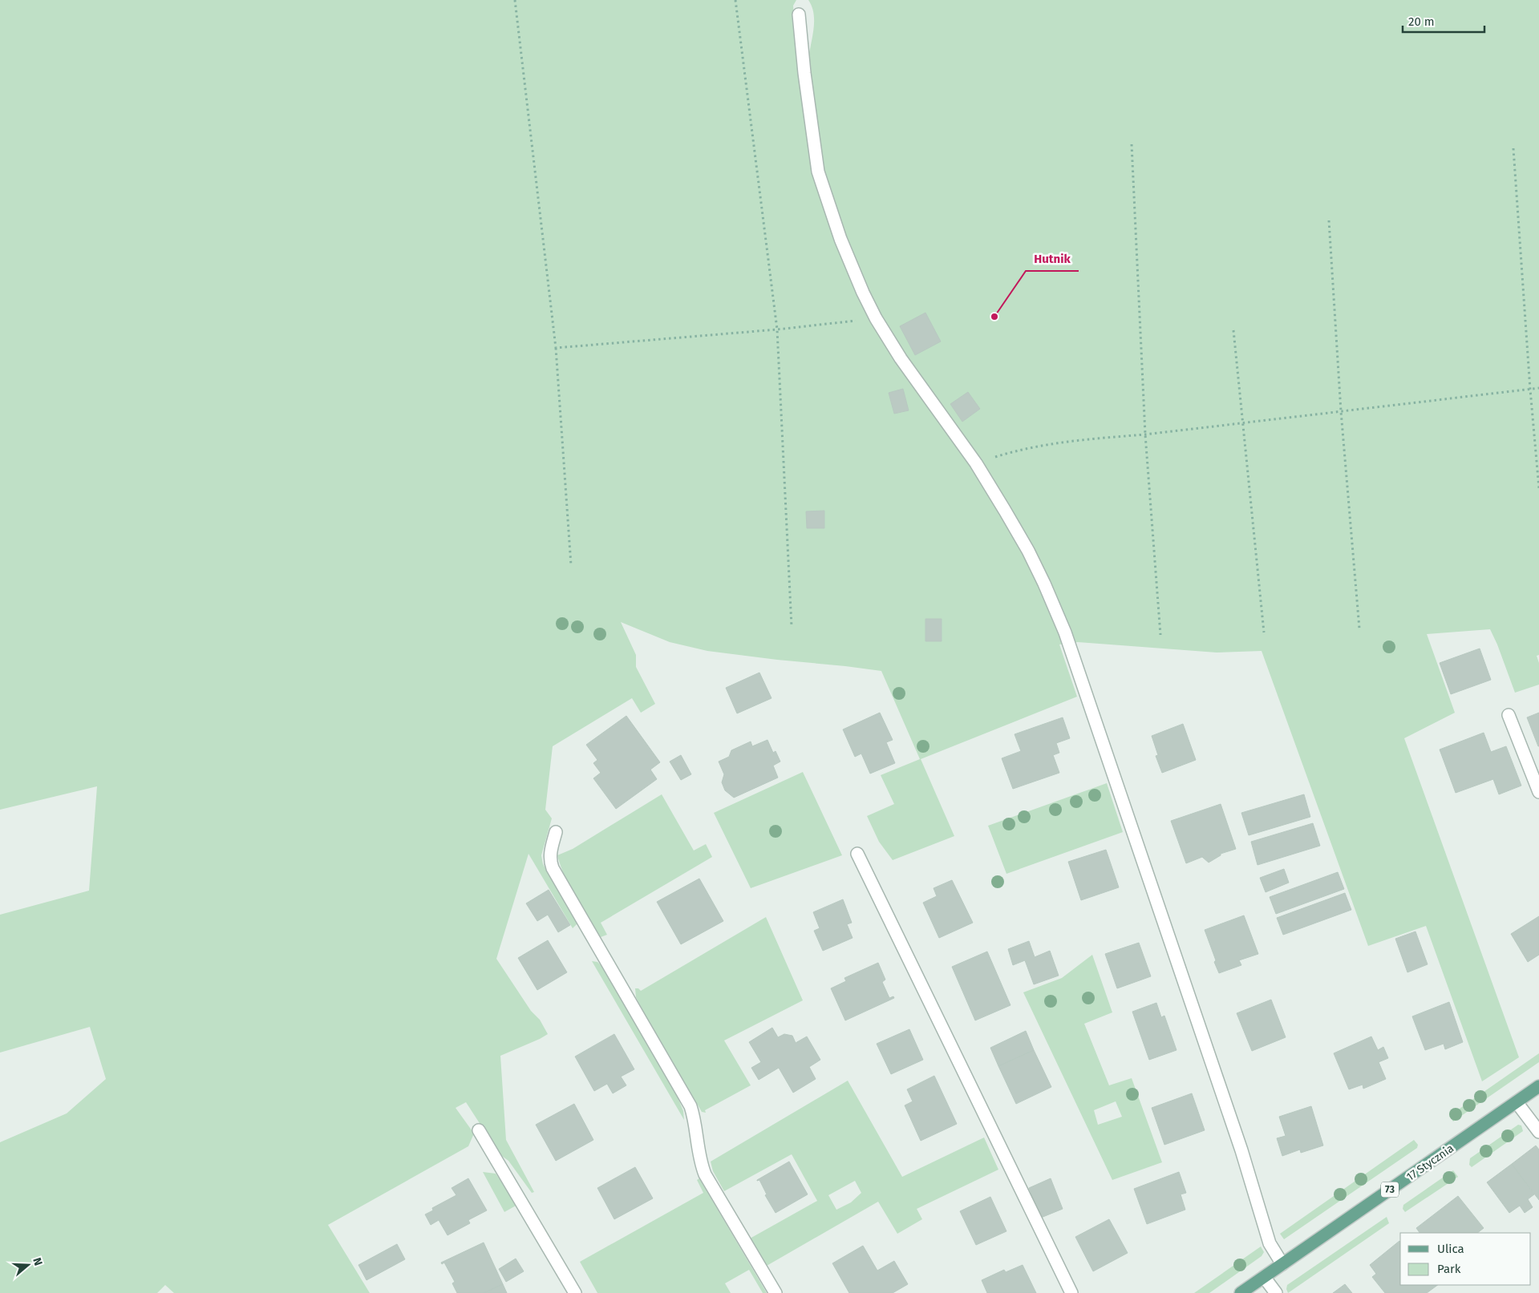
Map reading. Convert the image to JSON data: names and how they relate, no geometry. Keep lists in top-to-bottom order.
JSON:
{
  "streets": {
    "main road": ["17 Stycznia", "73"]
  },
  "places": ["Hutnik"],
  "legend": ["Ulica", "Park"],
  "scale_bar": "20 m",
  "north": "right"
}
